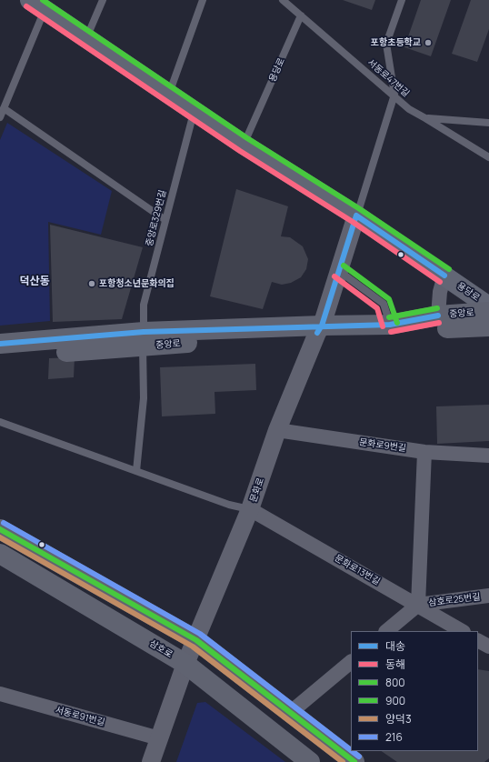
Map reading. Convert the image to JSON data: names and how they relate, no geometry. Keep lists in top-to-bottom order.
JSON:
{
  "streets": {
    "main road": ["용당로", "중앙로", "삼호로"],
    "street": [
      "문화로9번길",
      "문화로",
      "문화로13번길",
      "삼호로25번길",
      "서동로91번길"
    ],
    "lane": ["서동로47번길", "중앙로329번길"]
  },
  "crossings": [
    ["용당로", "서동로47번길"],
    ["용당로", "중앙로329번길"],
    ["용당로", "문화로"],
    ["중앙로329번길", "중앙로"],
    ["중앙로", "문화로"],
    ["문화로9번길", "문화로"],
    ["문화로", "문화로13번길"],
    ["문화로", "삼호로"],
    ["문화로", "서동로91번길"],
    ["문화로13번길", "삼호로25번길"]
  ],
  "districts": ["덕산동"],
  "places": ["포항초등학교", "포항청소년문화의집"],
  "lines": [
    "transit line 800",
    "transit line 동해",
    "transit line 대송",
    "transit line 216",
    "transit line 900",
    "transit line 양덕3"
  ],
  "legend": [
    "대송",
    "동해",
    "800",
    "900",
    "양덕3",
    "216"
  ]
}
